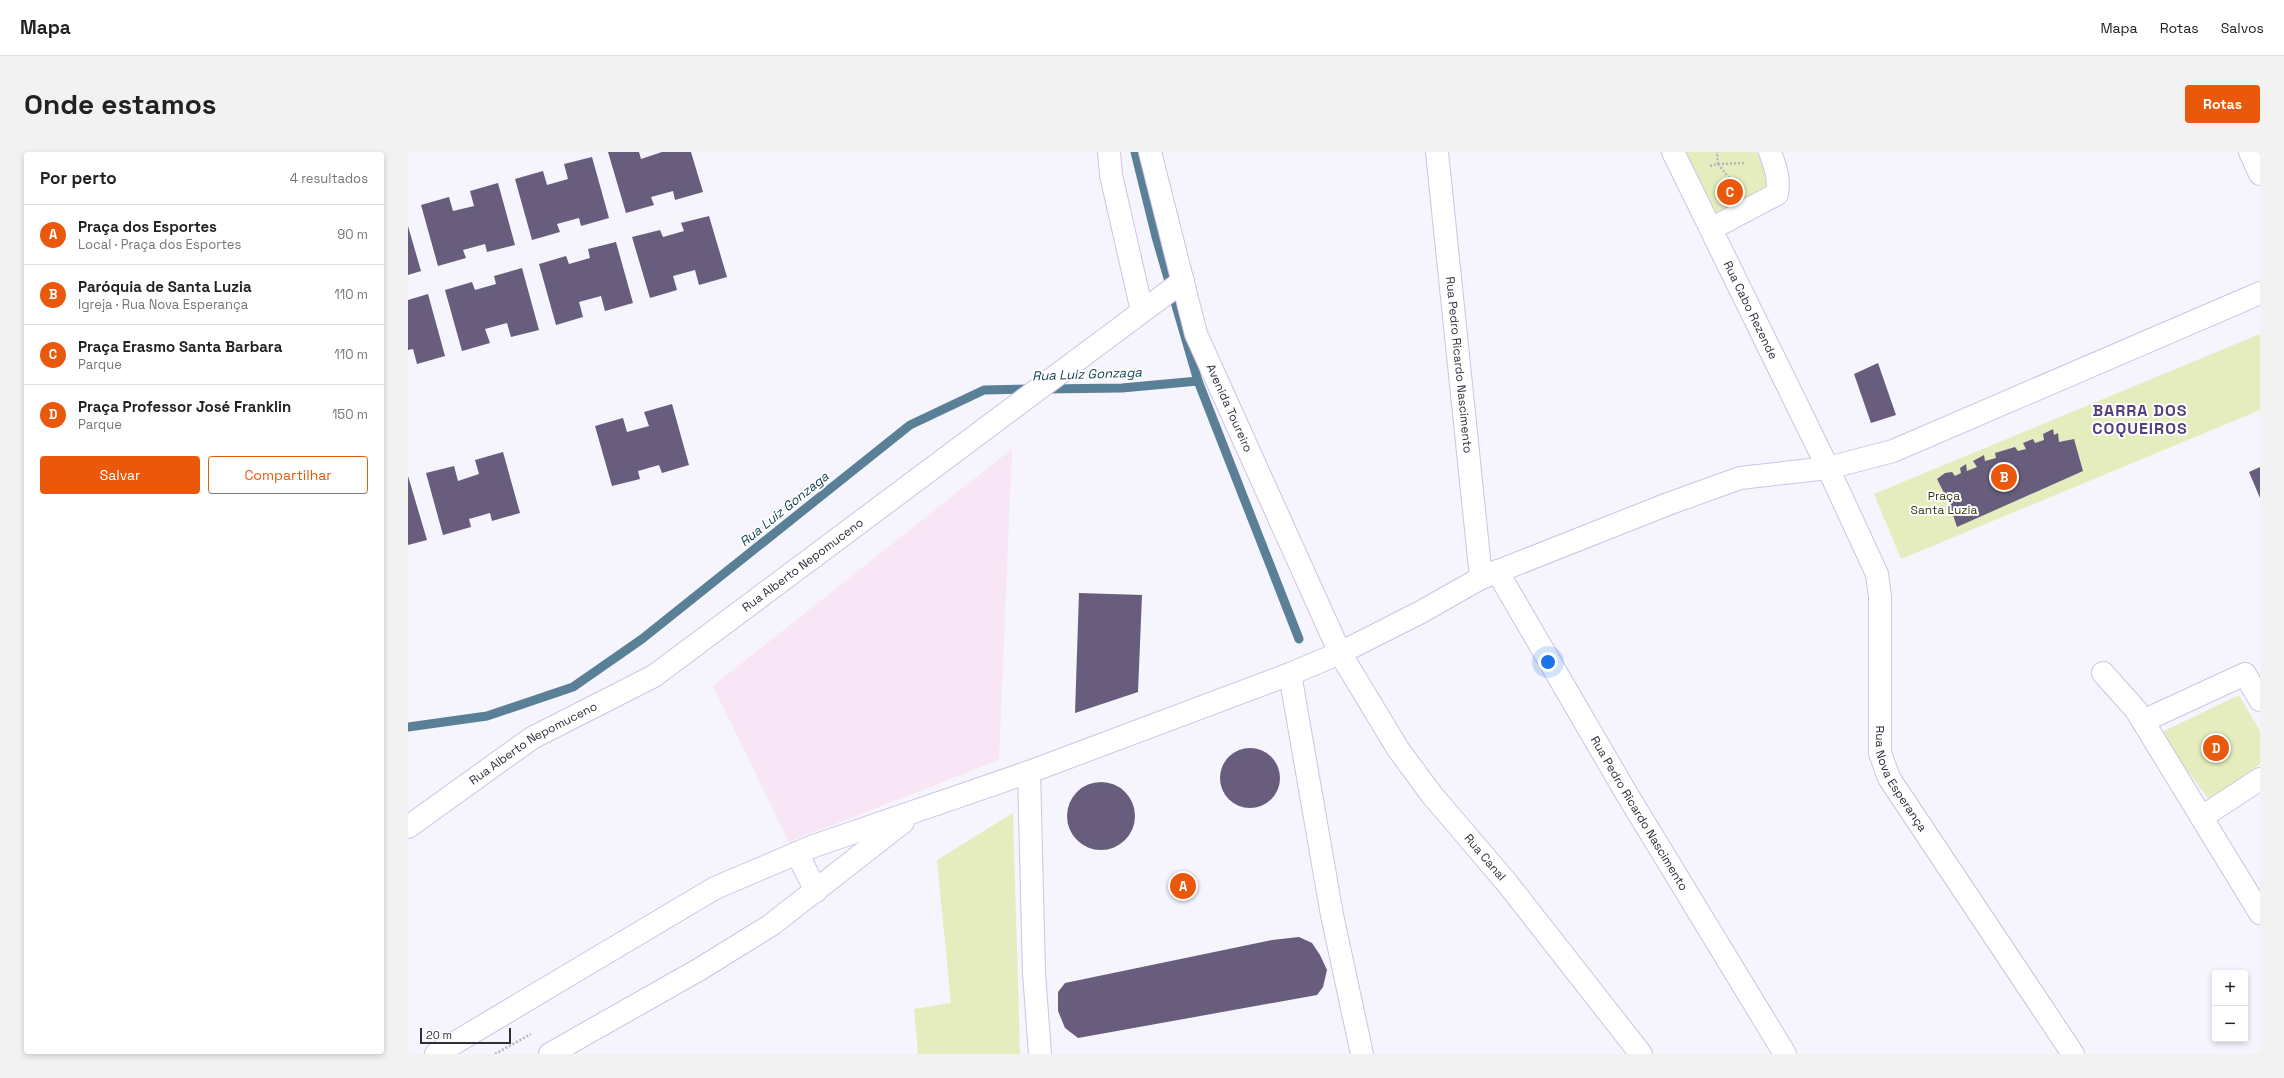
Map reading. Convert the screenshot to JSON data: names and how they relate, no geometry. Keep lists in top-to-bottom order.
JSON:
{
  "streets": {
    "street": [
      "Rua Cabo Rezende",
      "Rua Pedro Ricardo Nascimento",
      "Avenida Toureiro",
      "Rua Alberto Nepomuceno",
      "Rua Nova Esperança",
      "Rua Canal"
    ]
  },
  "crossings": [
    ["Rua Cabo Rezende", "Rua Nova Esperança"],
    ["Avenida Toureiro", "Rua Alberto Nepomuceno"],
    ["Avenida Toureiro", "Rua Canal"]
  ],
  "districts": ["BARRA DOS COQUEIROS"],
  "water": ["Rua Luiz Gonzaga"],
  "parks": ["Praça Santa Luzia"],
  "scale_bar": "20 m",
  "page": {
    "header": "Mapa",
    "nav": ["Mapa", "Rotas", "Salvos"],
    "buttons": [
      "Rotas",
      ["Salvar", "Compartilhar"]
    ],
    "title": "Onde estamos",
    "heading": ["Por perto", "4 resultados"],
    "pins": [
      "C",
      "B",
      "D",
      "A"
    ],
    "list": [
      {
        "mark": "A",
        "name": "Praça dos Esportes",
        "note": "Local · Praça dos Esportes",
        "value": "90 m"
      },
      {
        "mark": "B",
        "name": "Paróquia de Santa Luzia",
        "note": "Igreja · Rua Nova Esperança",
        "value": "110 m"
      },
      {
        "mark": "C",
        "name": "Praça Erasmo Santa Barbara",
        "note": "Parque",
        "value": "110 m"
      },
      {
        "mark": "D",
        "name": "Praça Professor José Franklin",
        "note": "Parque",
        "value": "150 m"
      }
    ],
    "map_buttons": ["+", "−"],
    "scale": "20 m"
  }
}
